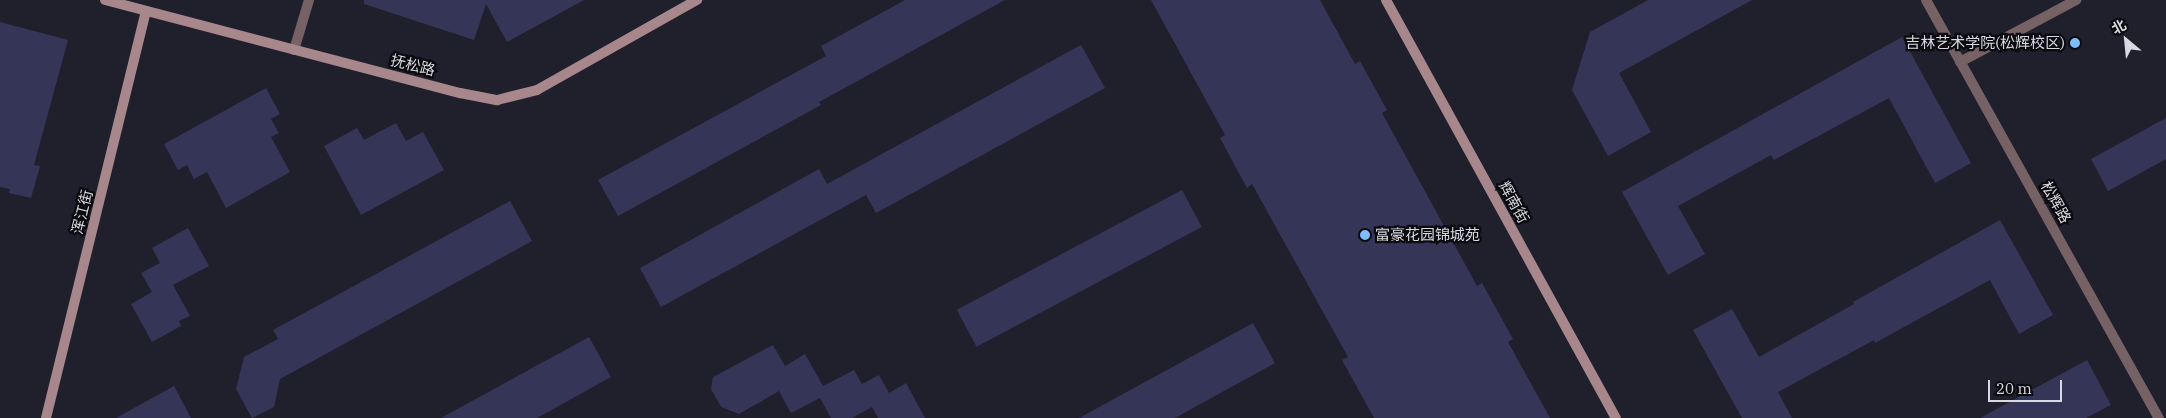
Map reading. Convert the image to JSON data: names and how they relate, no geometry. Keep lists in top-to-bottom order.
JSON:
{
  "streets": {
    "street": [
      "抚松路",
      "辉南街",
      "松辉路",
      "浑江街"
    ]
  },
  "crossings": [
    ["抚松路", "浑江街"]
  ],
  "places": ["吉林艺术学院(松辉校区)", "富豪花园锦城苑"],
  "scale_bar": "20 m",
  "north": "top left"
}
